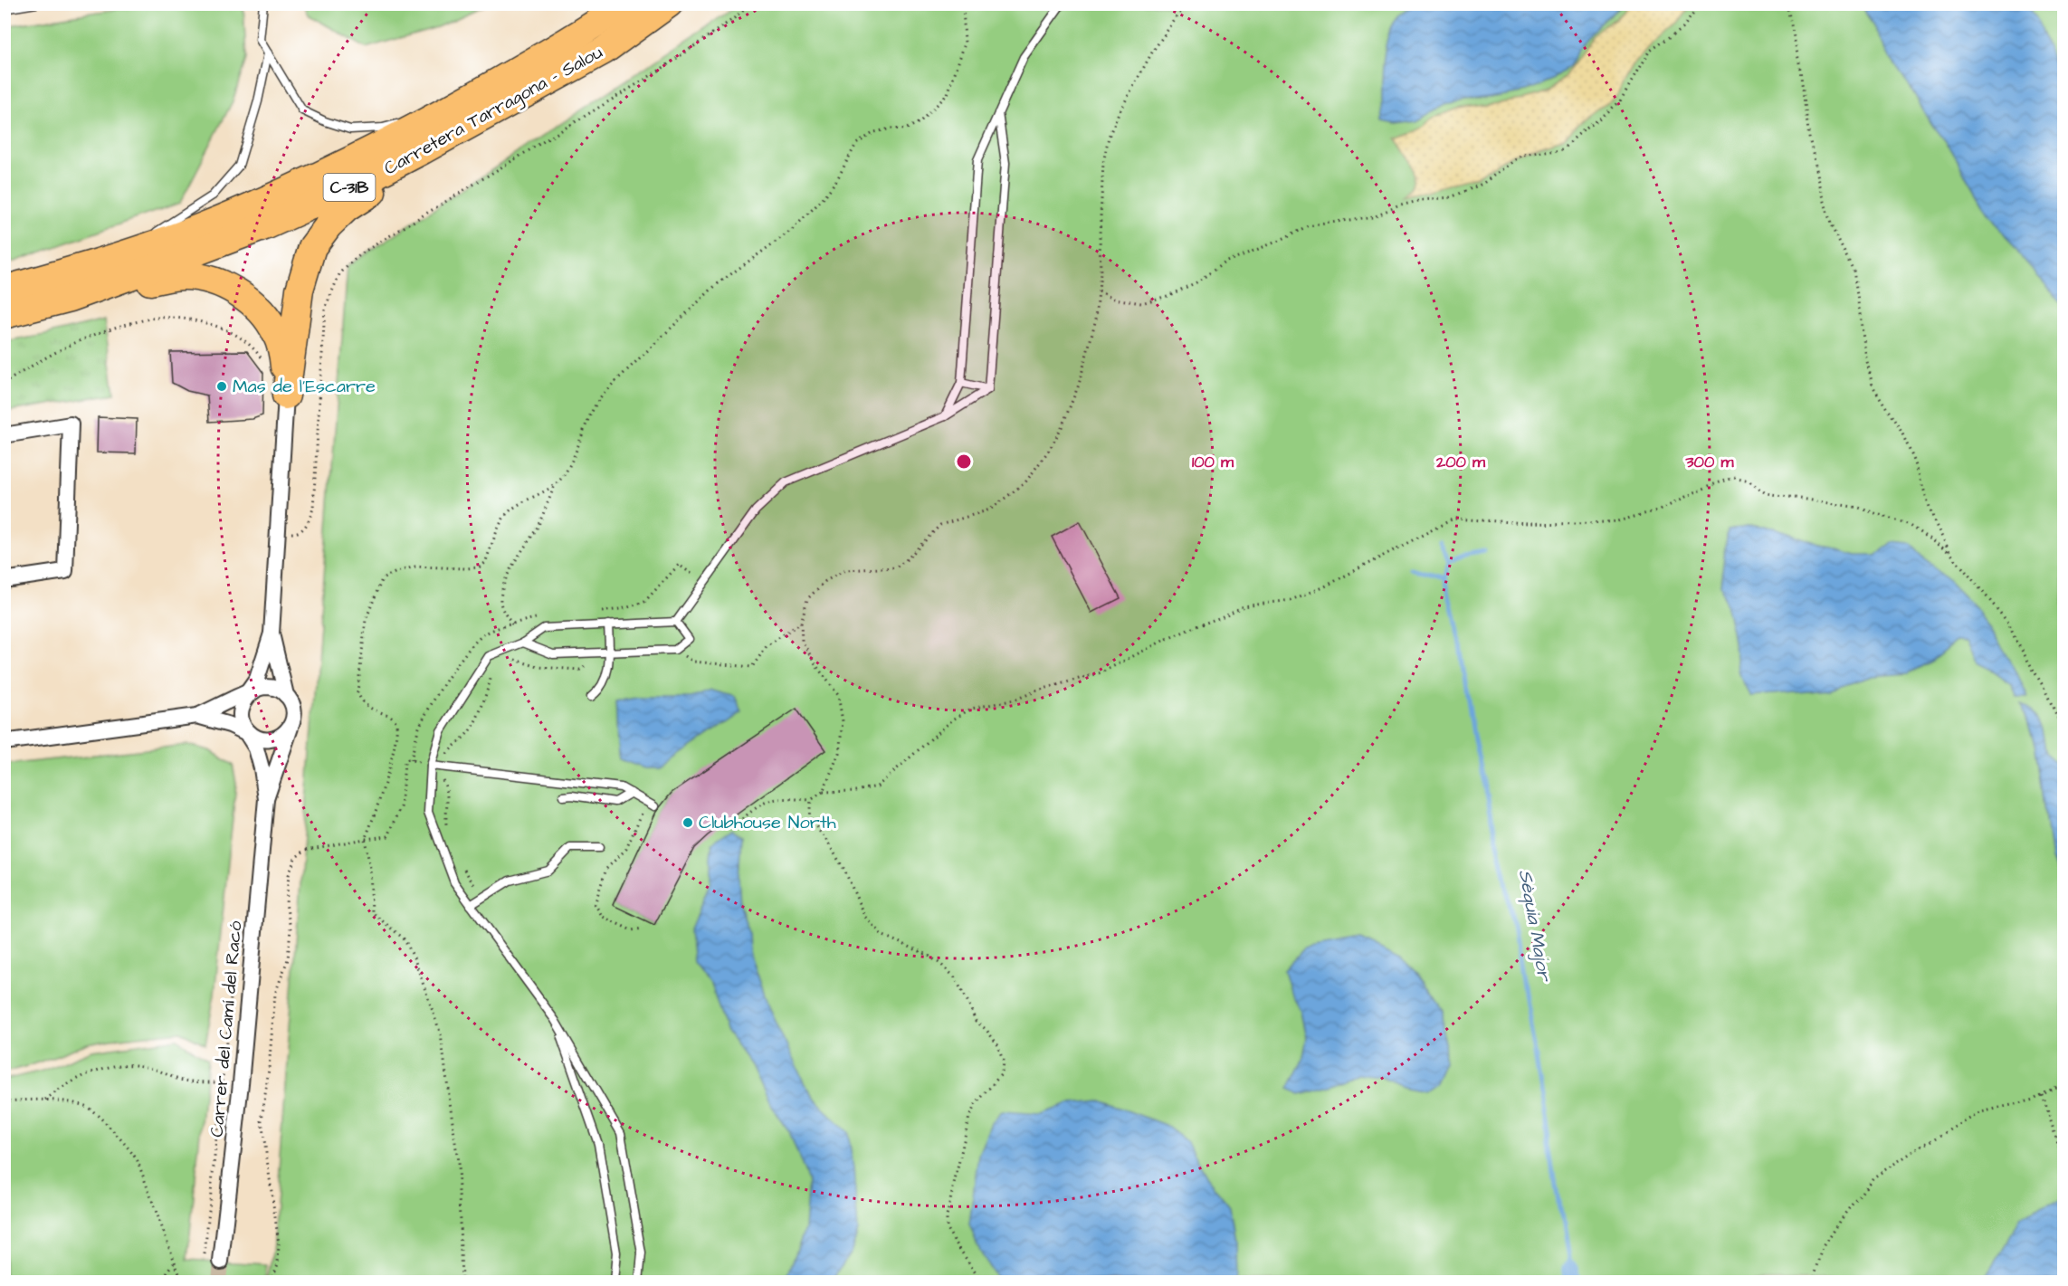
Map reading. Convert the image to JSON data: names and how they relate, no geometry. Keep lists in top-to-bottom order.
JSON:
{
  "streets": {
    "highway": ["Carretera Tarragona - Salou", "C-31B"],
    "street": ["Carrer del Camí del Racó"]
  },
  "water": ["Sèquia Major"],
  "places": ["Mas de l'Escarre", "Clubhouse North"],
  "rings": ["100 m", "200 m", "300 m"]
}
